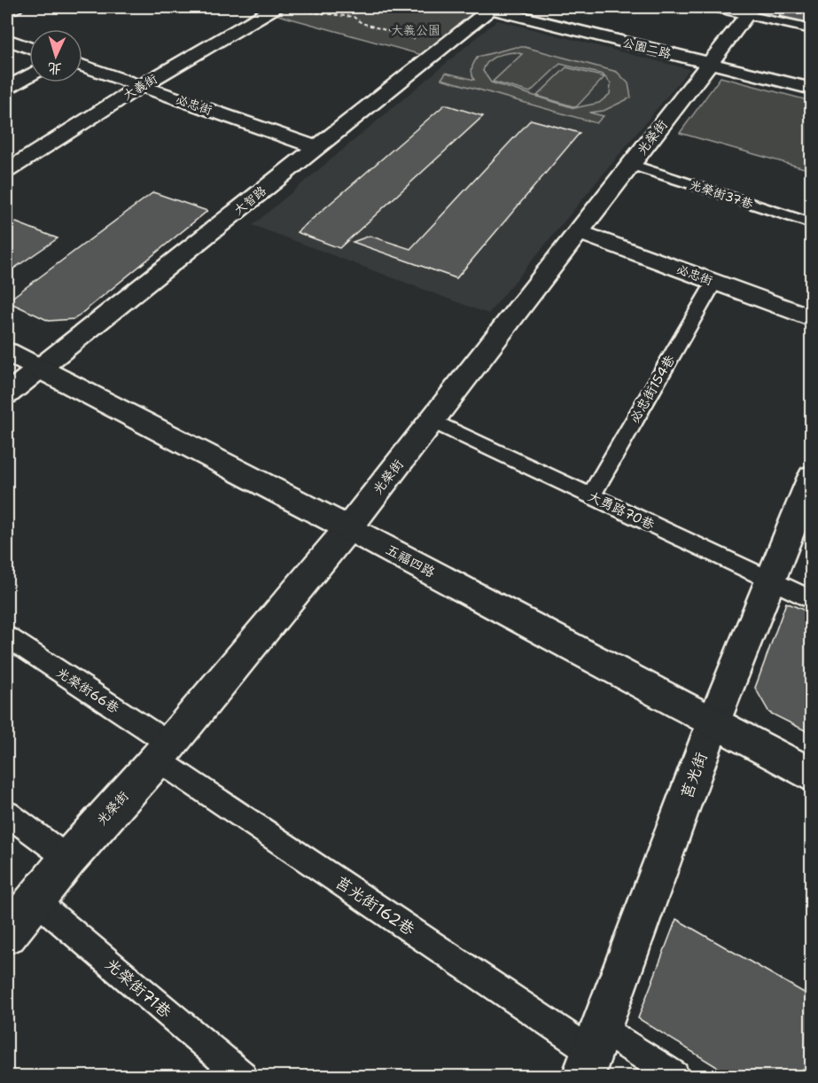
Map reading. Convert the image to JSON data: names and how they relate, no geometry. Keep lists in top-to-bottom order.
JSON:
{
  "streets": {
    "street": [
      "公園二路",
      "大義街",
      "必忠街",
      "光榮街",
      "大智路",
      "五福四路",
      "莒光街"
    ],
    "lane": [
      "光榮街37巷",
      "必忠街154巷",
      "大勇路70巷",
      "光榮街66巷",
      "莒光街162巷",
      "光榮街71巷"
    ]
  },
  "crossings": [
    ["公園二路", "光榮街"],
    ["公園二路", "大智路"],
    ["大義街", "必忠街"],
    ["必忠街", "光榮街"],
    ["必忠街", "大智路"],
    ["必忠街", "必忠街154巷"],
    ["光榮街", "光榮街37巷"],
    ["光榮街", "大勇路70巷"],
    ["光榮街", "五福四路"],
    ["光榮街", "光榮街66巷"],
    ["光榮街", "莒光街162巷"],
    ["光榮街", "光榮街71巷"],
    ["大智路", "五福四路"],
    ["必忠街154巷", "大勇路70巷"],
    ["大勇路70巷", "莒光街"],
    ["五福四路", "莒光街"],
    ["光榮街66巷", "莒光街162巷"],
    ["莒光街", "莒光街162巷"]
  ],
  "parks": ["大義公園"],
  "north": "bottom"
}
